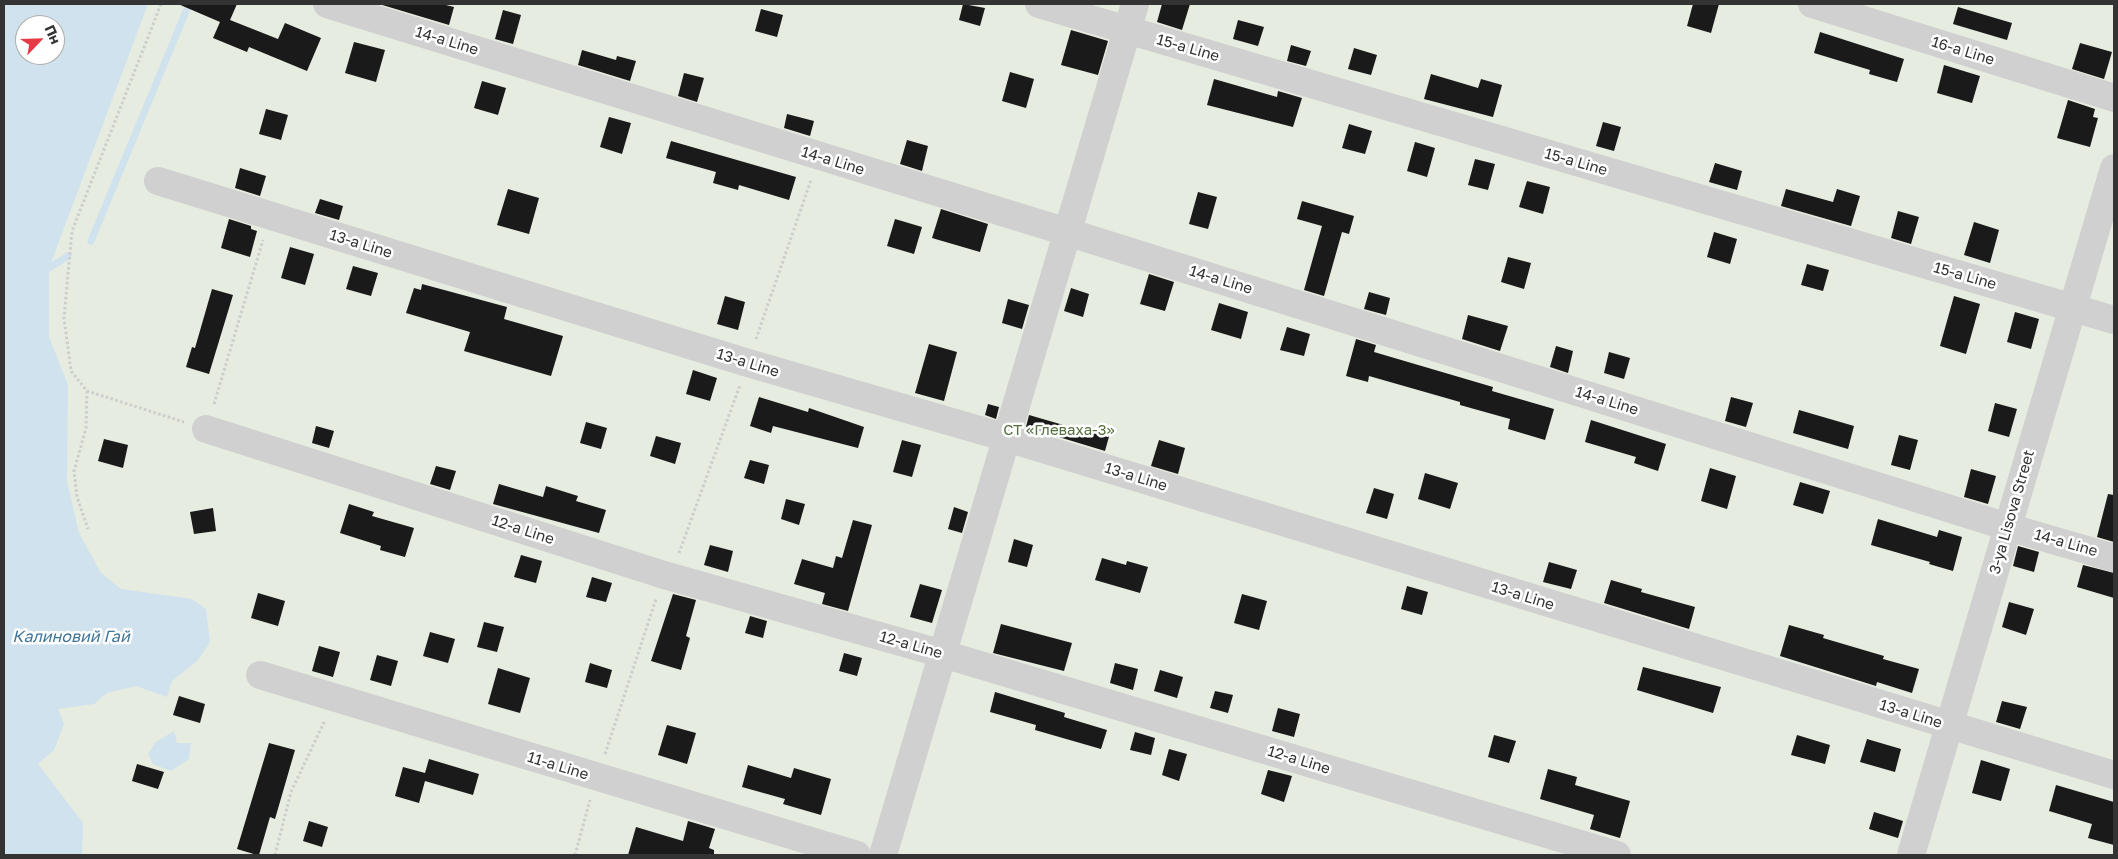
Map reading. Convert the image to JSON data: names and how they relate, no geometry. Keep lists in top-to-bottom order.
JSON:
{
  "streets": {
    "street": [
      "14-a Line",
      "15-a Line",
      "16-a Line",
      "13-a Line",
      "3-ya Lisova Street",
      "12-a Line",
      "11-a Line"
    ]
  },
  "crossings": [
    ["14-a Line", "3-ya Lisova Street"],
    ["15-a Line", "3-ya Lisova Street"],
    ["13-a Line", "3-ya Lisova Street"]
  ],
  "water": ["Калиновий Гай"],
  "parks": ["СТ «Глеваха-3»"],
  "north": "top right"
}
